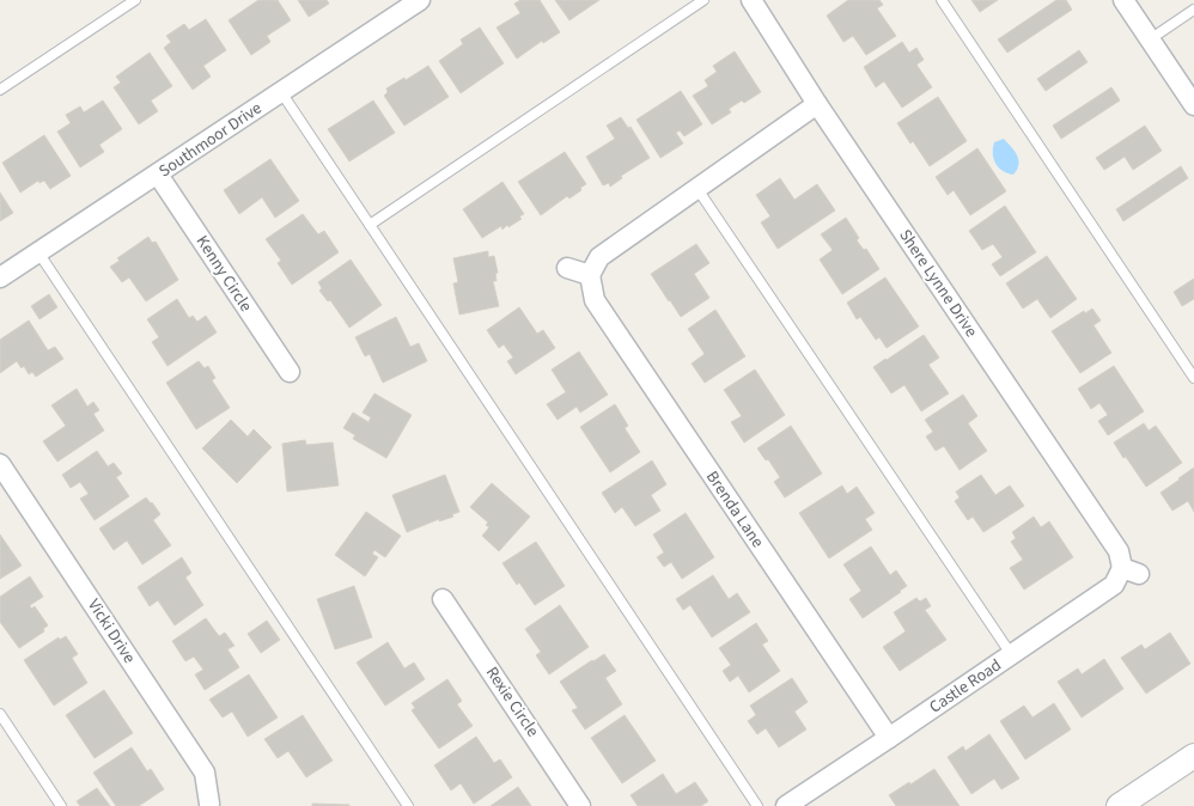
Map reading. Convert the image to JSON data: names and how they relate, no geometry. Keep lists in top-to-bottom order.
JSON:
{
  "streets": {
    "street": [
      "Southmoor Drive",
      "Kenny Circle",
      "Shere Lynne Drive",
      "Brenda Lane",
      "Vicki Drive",
      "Castle Road",
      "Rexie Circle"
    ]
  },
  "crossings": [
    ["Southmoor Drive", "Kenny Circle"],
    ["Shere Lynne Drive", "Castle Road"],
    ["Brenda Lane", "Castle Road"]
  ]
}
